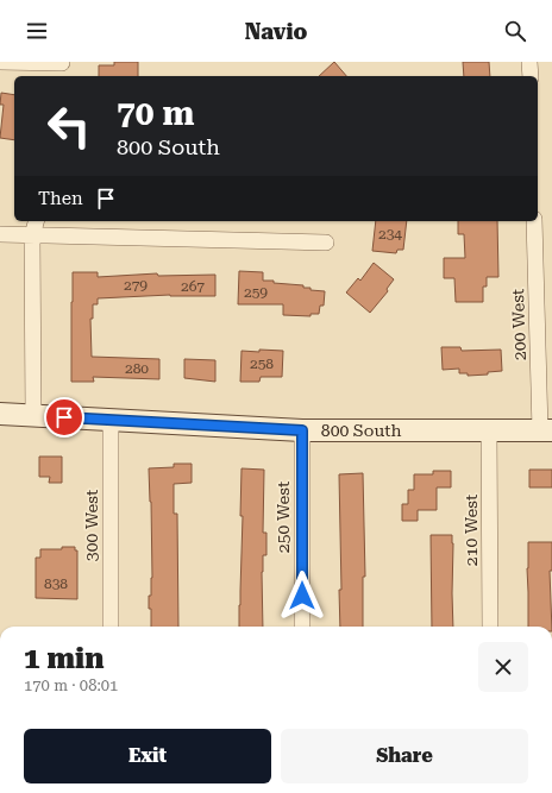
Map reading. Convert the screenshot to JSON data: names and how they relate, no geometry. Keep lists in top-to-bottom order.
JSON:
{
  "streets": {
    "main road": ["800 South"],
    "street": [
      "200 West",
      "250 West",
      "300 West",
      "210 West"
    ]
  },
  "crossings": [
    ["200 West", "800 South"],
    ["800 South", "250 West"],
    ["800 South", "300 West"],
    ["800 South", "210 West"]
  ],
  "house_numbers": [
    "234",
    "279",
    "267",
    "259",
    "258",
    "280",
    "838"
  ],
  "page": {
    "header": "Navio",
    "turn": ["70 m", "800 South"],
    "then": "Then",
    "heading": ["1 min", "170 m · 08:01"],
    "buttons": ["Exit", "Share"]
  }
}
